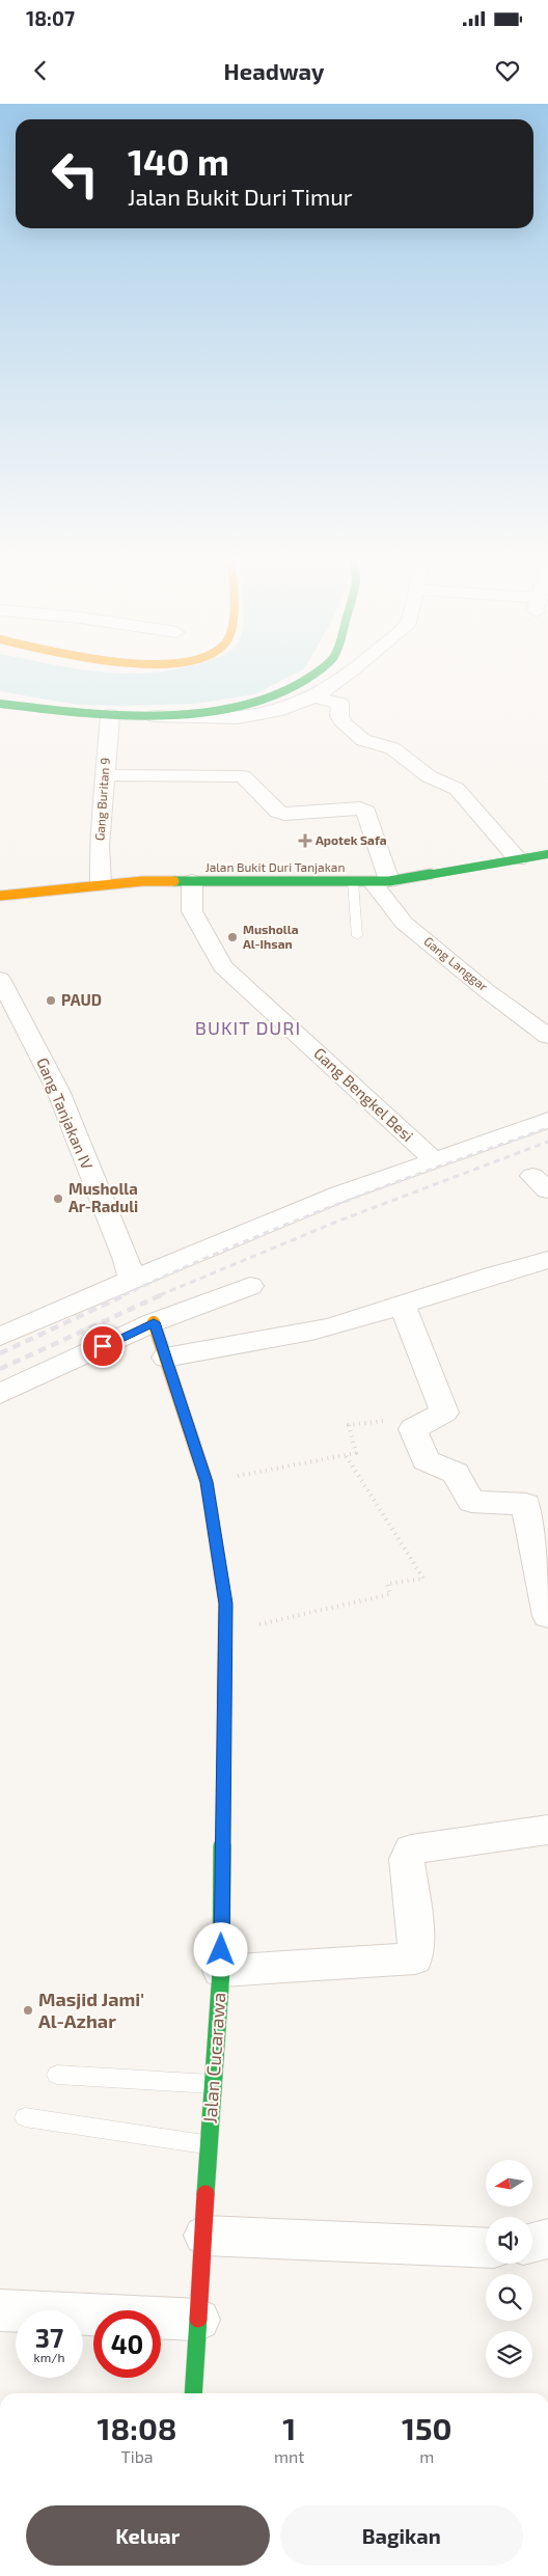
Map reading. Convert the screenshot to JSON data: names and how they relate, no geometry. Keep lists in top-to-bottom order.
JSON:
{
  "streets": {
    "street": [
      "Gang Buritan 9",
      "Jalan Bukit Duri Tanjakan",
      "Gang Langgar",
      "Gang Bengkel Besi",
      "Gang Tanjakan IV",
      "Jalan Cucarawa"
    ]
  },
  "crossings": [
    ["Gang Buritan 9", "Jalan Bukit Duri Tanjakan"],
    ["Gang Buritan 9", "Gang Langgar"],
    ["Jalan Bukit Duri Tanjakan", "Gang Langgar"],
    ["Jalan Bukit Duri Tanjakan", "Gang Bengkel Besi"]
  ],
  "districts": ["BUKIT DURI"],
  "places": {
    "health": ["Apotek Safa"],
    "other": [
      "Musholla Al-Ihsan",
      "PAUD",
      "Musholla Ar-Raduli",
      "Masjid Jami' Al-Azhar"
    ]
  },
  "north": "left",
  "page": {
    "status": "18:07",
    "header": "Headway",
    "turn": ["140 m", "Jalan Bukit Duri Timur"],
    "speed": "37 km/h",
    "limit": "40",
    "eta": [
      "18:08",
      "Tiba",
      "1",
      "mnt",
      "150",
      "m"
    ],
    "buttons": ["Keluar", "Bagikan"]
  }
}
